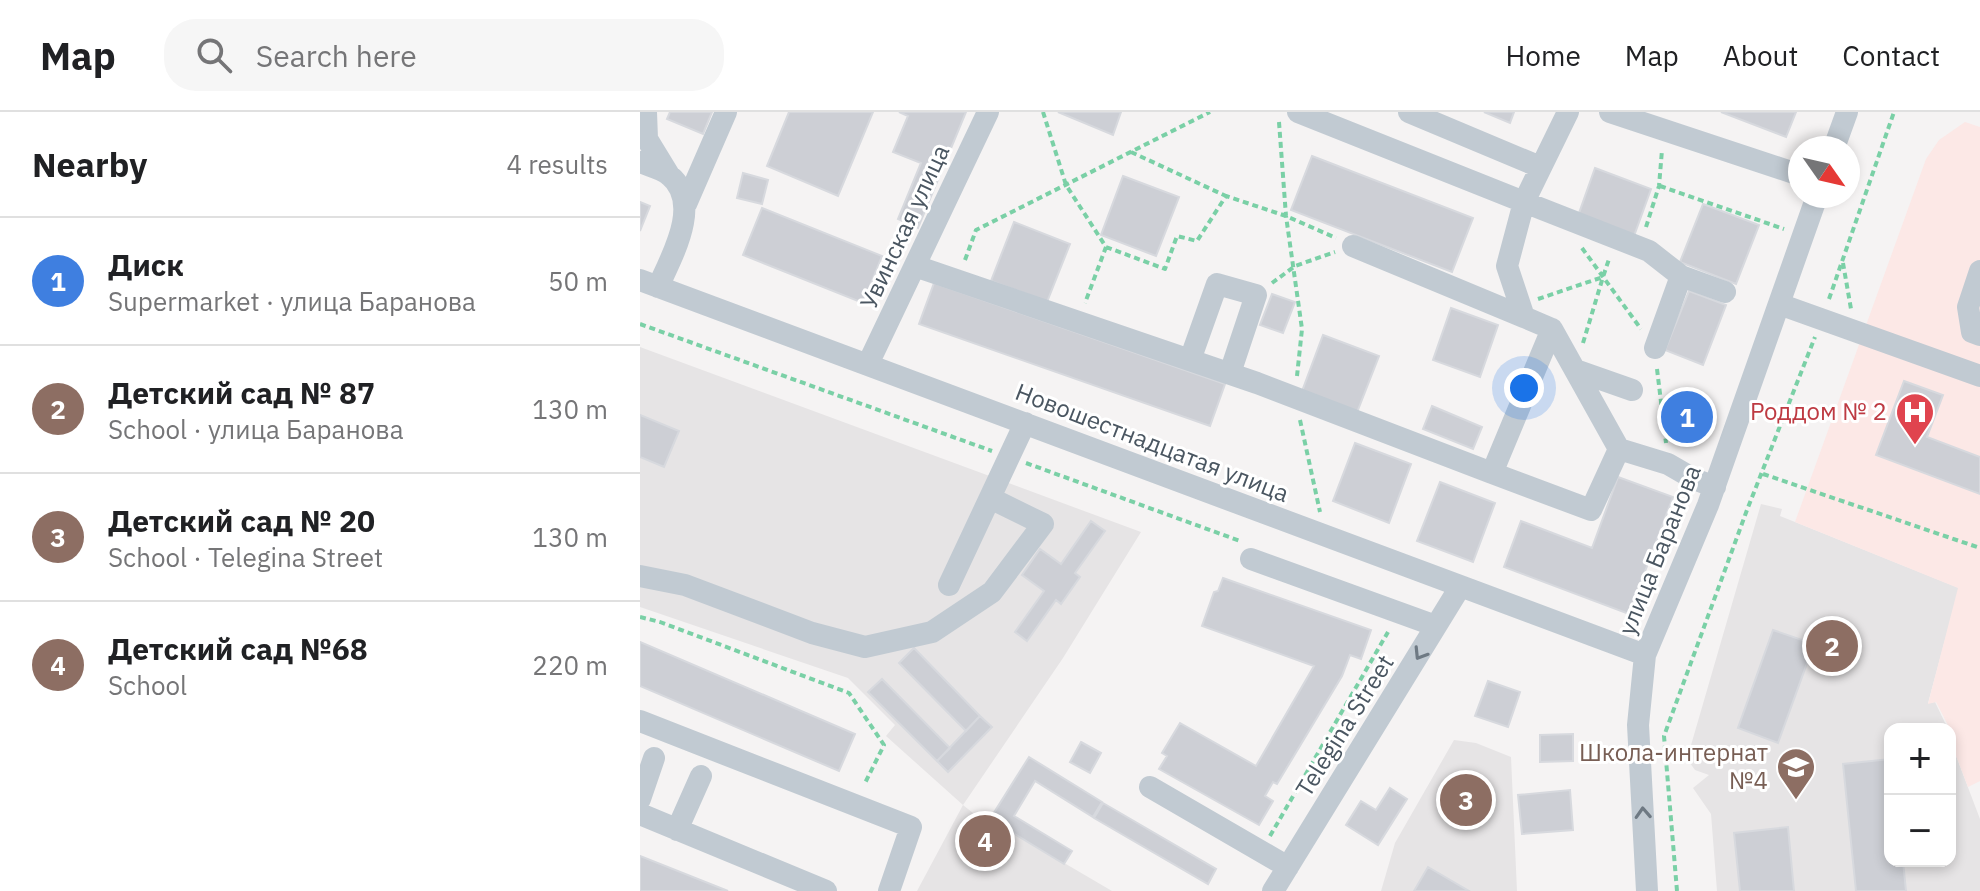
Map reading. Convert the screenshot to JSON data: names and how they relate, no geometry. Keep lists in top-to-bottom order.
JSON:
{
  "streets": {
    "street": [
      "Увинская улица",
      "Новошестнадцатая улица",
      "улица Баранова",
      "Telegina Street"
    ]
  },
  "crossings": [
    ["Увинская улица", "Новошестнадцатая улица"],
    ["Новошестнадцатая улица", "улица Баранова"],
    ["Новошестнадцатая улица", "Telegina Street"]
  ],
  "one_way": ["Telegina Street"],
  "places": {
    "hospital": ["Роддом № 2"],
    "school or university": ["Школа-интернат №4"]
  },
  "north": "bottom right",
  "page": {
    "header": "Map",
    "search": "Search here",
    "nav": [
      "Home",
      "Map",
      "About",
      "Contact"
    ],
    "heading": ["Nearby", "4 results"],
    "list": [
      {
        "mark": "1",
        "name": "Диск",
        "note": "Supermarket · улица Баранова",
        "value": "50 m"
      },
      {
        "mark": "2",
        "name": "Детский сад № 87",
        "note": "School · улица Баранова",
        "value": "130 m"
      },
      {
        "mark": "3",
        "name": "Детский сад № 20",
        "note": "School · Telegina Street",
        "value": "130 m"
      },
      {
        "mark": "4",
        "name": "Детский сад №68",
        "note": "School",
        "value": "220 m"
      }
    ],
    "pins": [
      "1",
      "2",
      "3",
      "4"
    ],
    "map_buttons": ["+", "−"]
  }
}
